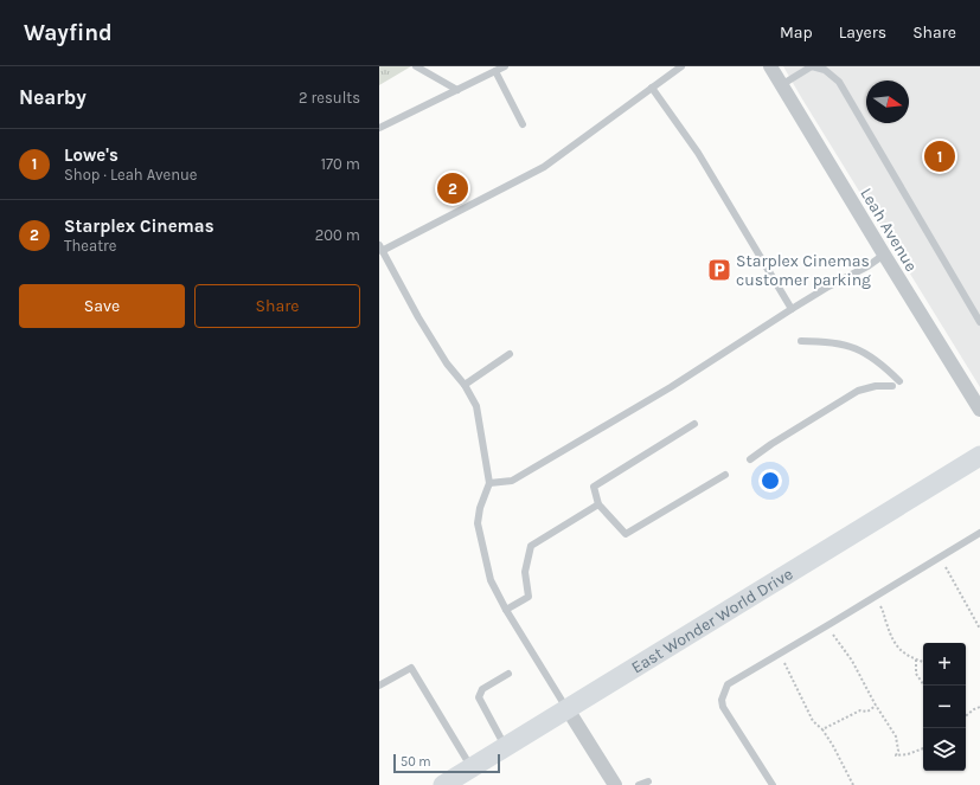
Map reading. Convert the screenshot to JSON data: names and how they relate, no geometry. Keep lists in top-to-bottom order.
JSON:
{
  "streets": {
    "main road": ["East Wonder World Drive"],
    "street": ["Leah Avenue"]
  },
  "places": {
    "parking": ["Starplex Cinemas customer parking"]
  },
  "scale_bar": "50 m",
  "north": "right",
  "page": {
    "header": "Wayfind",
    "nav": ["Map", "Layers", "Share"],
    "heading": ["Nearby", "2 results"],
    "list": [
      {
        "mark": "1",
        "name": "Lowe's",
        "note": "Shop · Leah Avenue",
        "value": "170 m"
      },
      {
        "mark": "2",
        "name": "Starplex Cinemas",
        "note": "Theatre",
        "value": "200 m"
      }
    ],
    "pins": ["1", "2"],
    "buttons": ["Save", "Share"],
    "map_buttons": ["+", "−"],
    "scale": "50 m"
  }
}
